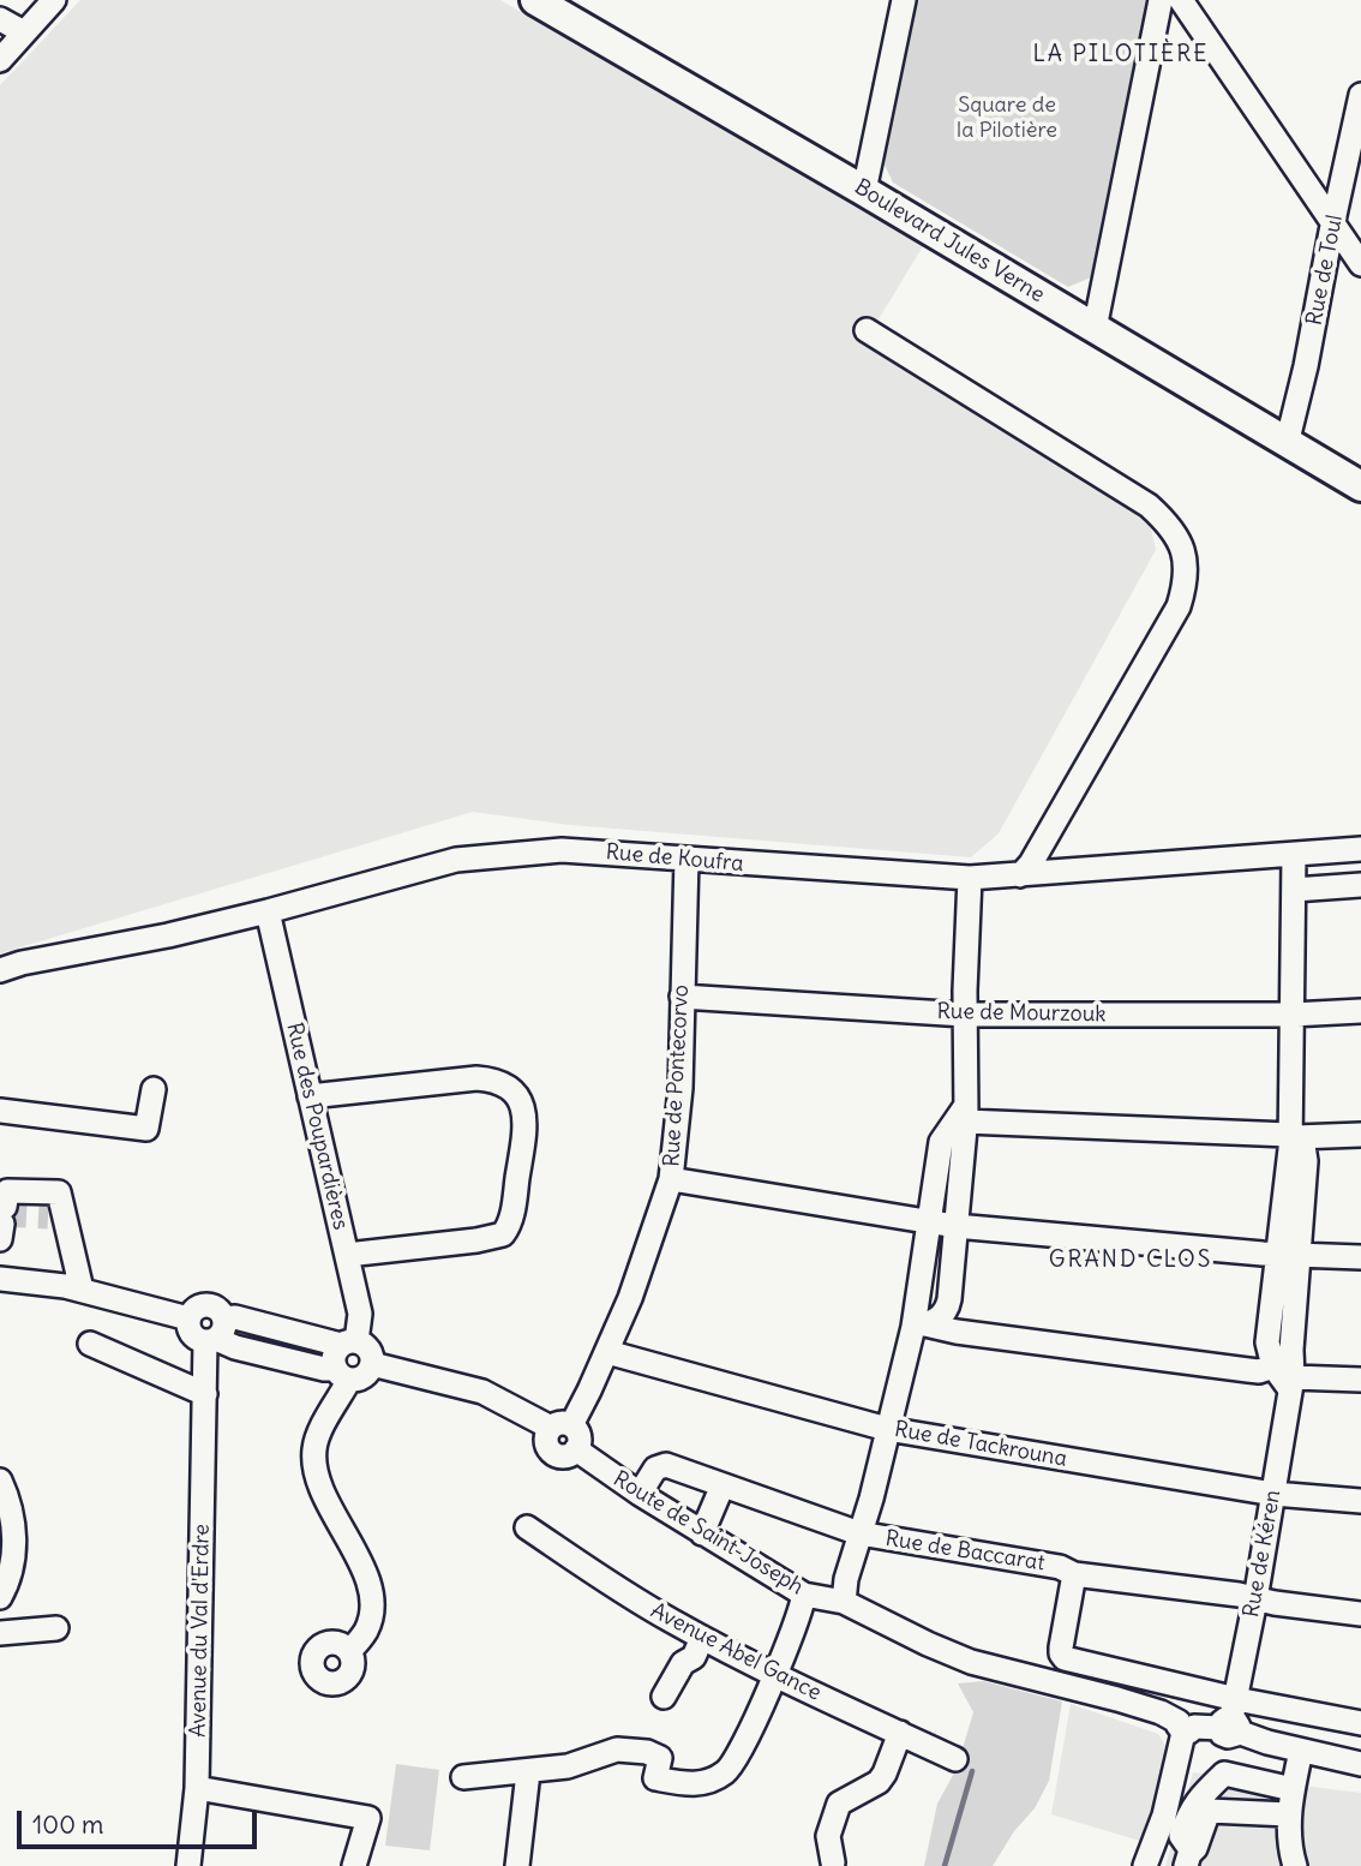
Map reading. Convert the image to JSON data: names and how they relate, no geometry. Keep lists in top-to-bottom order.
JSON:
{
  "streets": {
    "main road": ["Boulevard Jules Verne"],
    "street": [
      "Rue de Toul",
      "Rue de Koufra",
      "Rue de Mourzouk",
      "Rue de Pontecorvo",
      "Rue des Poupardières",
      "Rue de Tackrouna",
      "Route de Saint-Joseph",
      "Rue de Baccarat",
      "Rue de Kéren",
      "Avenue du Val d'Erdre",
      "Avenue Abel Gance"
    ]
  },
  "crossings": [
    ["Boulevard Jules Verne", "Rue de Toul"],
    ["Rue de Koufra", "Rue de Pontecorvo"],
    ["Rue de Koufra", "Rue des Poupardières"],
    ["Rue de Koufra", "Rue de Kéren"],
    ["Rue de Mourzouk", "Rue de Pontecorvo"],
    ["Rue de Mourzouk", "Rue de Kéren"],
    ["Rue de Pontecorvo", "Rue de Tackrouna"],
    ["Rue de Pontecorvo", "Route de Saint-Joseph"],
    ["Rue des Poupardières", "Route de Saint-Joseph"],
    ["Rue de Tackrouna", "Rue de Kéren"],
    ["Route de Saint-Joseph", "Rue de Baccarat"],
    ["Route de Saint-Joseph", "Rue de Kéren"],
    ["Rue de Baccarat", "Rue de Kéren"]
  ],
  "districts": ["LA PILOTIÈRE", "GRAND CLOS"],
  "parks": ["Square de la Pilotière"],
  "scale_bar": "100 m"
}
